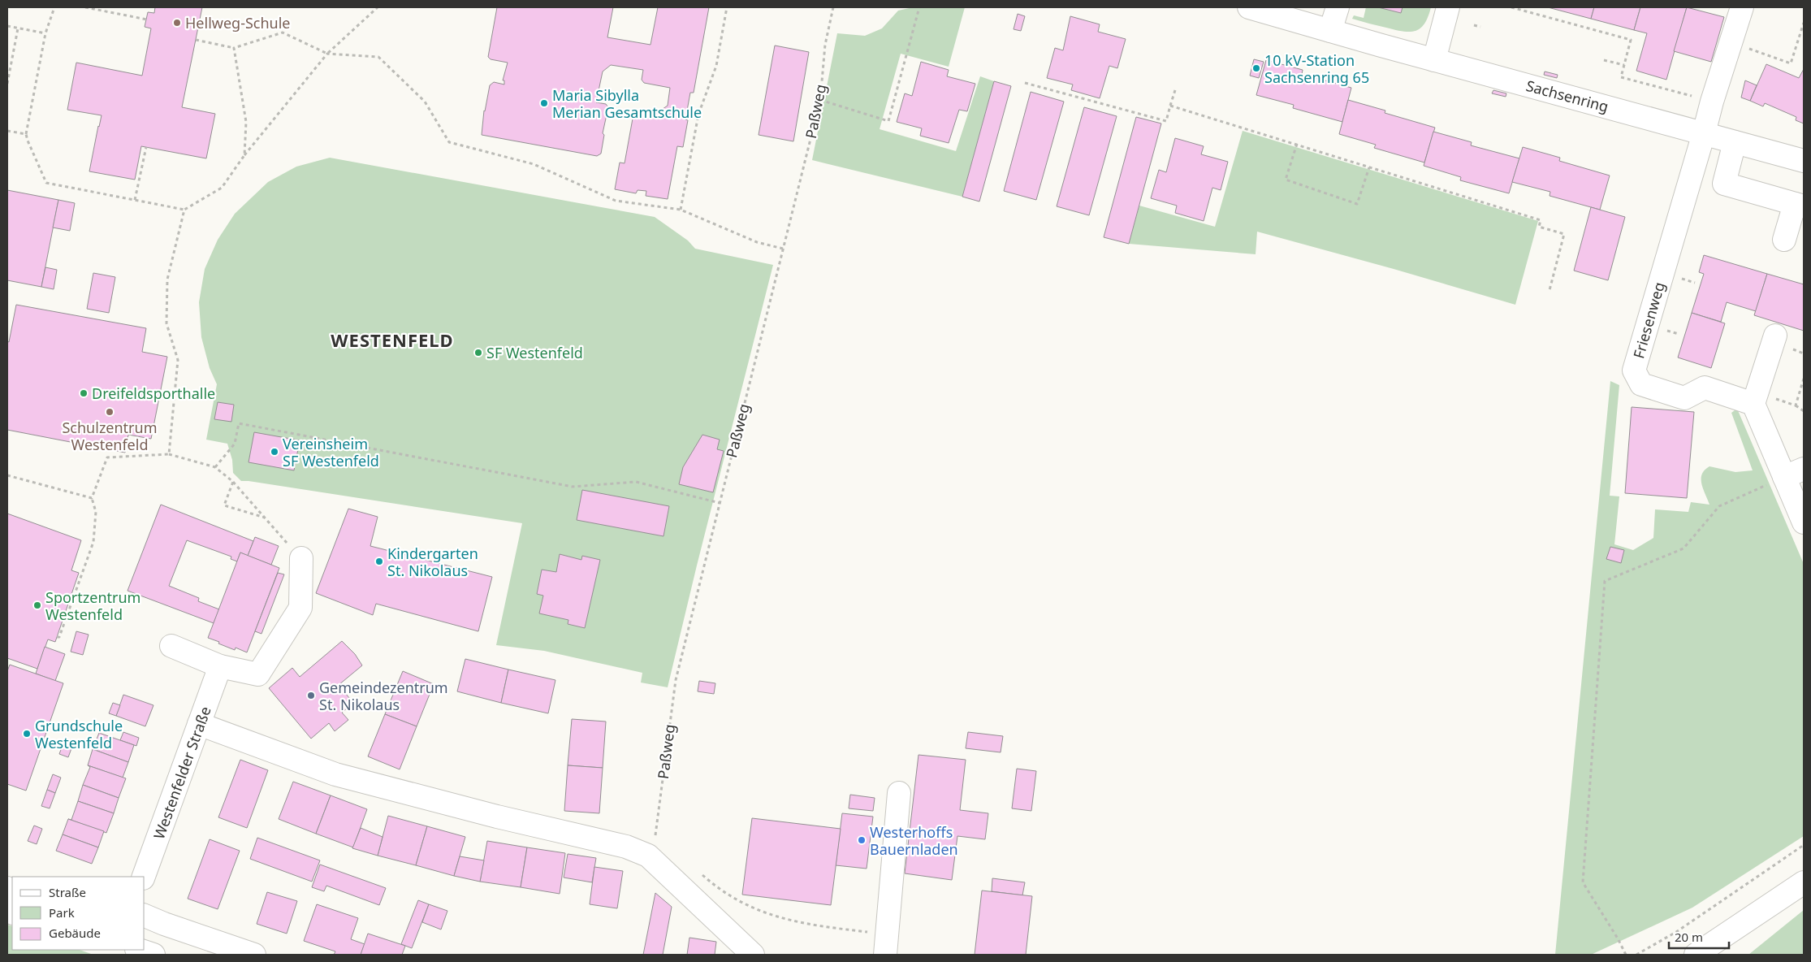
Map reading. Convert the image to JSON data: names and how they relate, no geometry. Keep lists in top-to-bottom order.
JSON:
{
  "streets": {
    "street": ["Sachsenring", "Friesenweg", "Westenfelder Straße"],
    "path": ["Paßweg"]
  },
  "crossings": [
    ["Sachsenring", "Friesenweg"]
  ],
  "districts": ["WESTENFELD"],
  "places": [
    "Hellweg-Schule",
    "10 kV-Station Sachsenring 65",
    "Maria Sibylla Merian Gesamtschule",
    "SF Westenfeld",
    "Dreifeldsporthalle",
    "Schulzentrum Westenfeld",
    "Vereinsheim SF Westenfeld",
    "Kindergarten St. Nikolaus",
    "Sportzentrum Westenfeld",
    "Gemeindezentrum St. Nikolaus",
    "Grundschule Westenfeld",
    "Westerhoffs Bauernladen"
  ],
  "legend": ["Straße", "Park", "Gebäude"],
  "scale_bar": "20 m"
}
